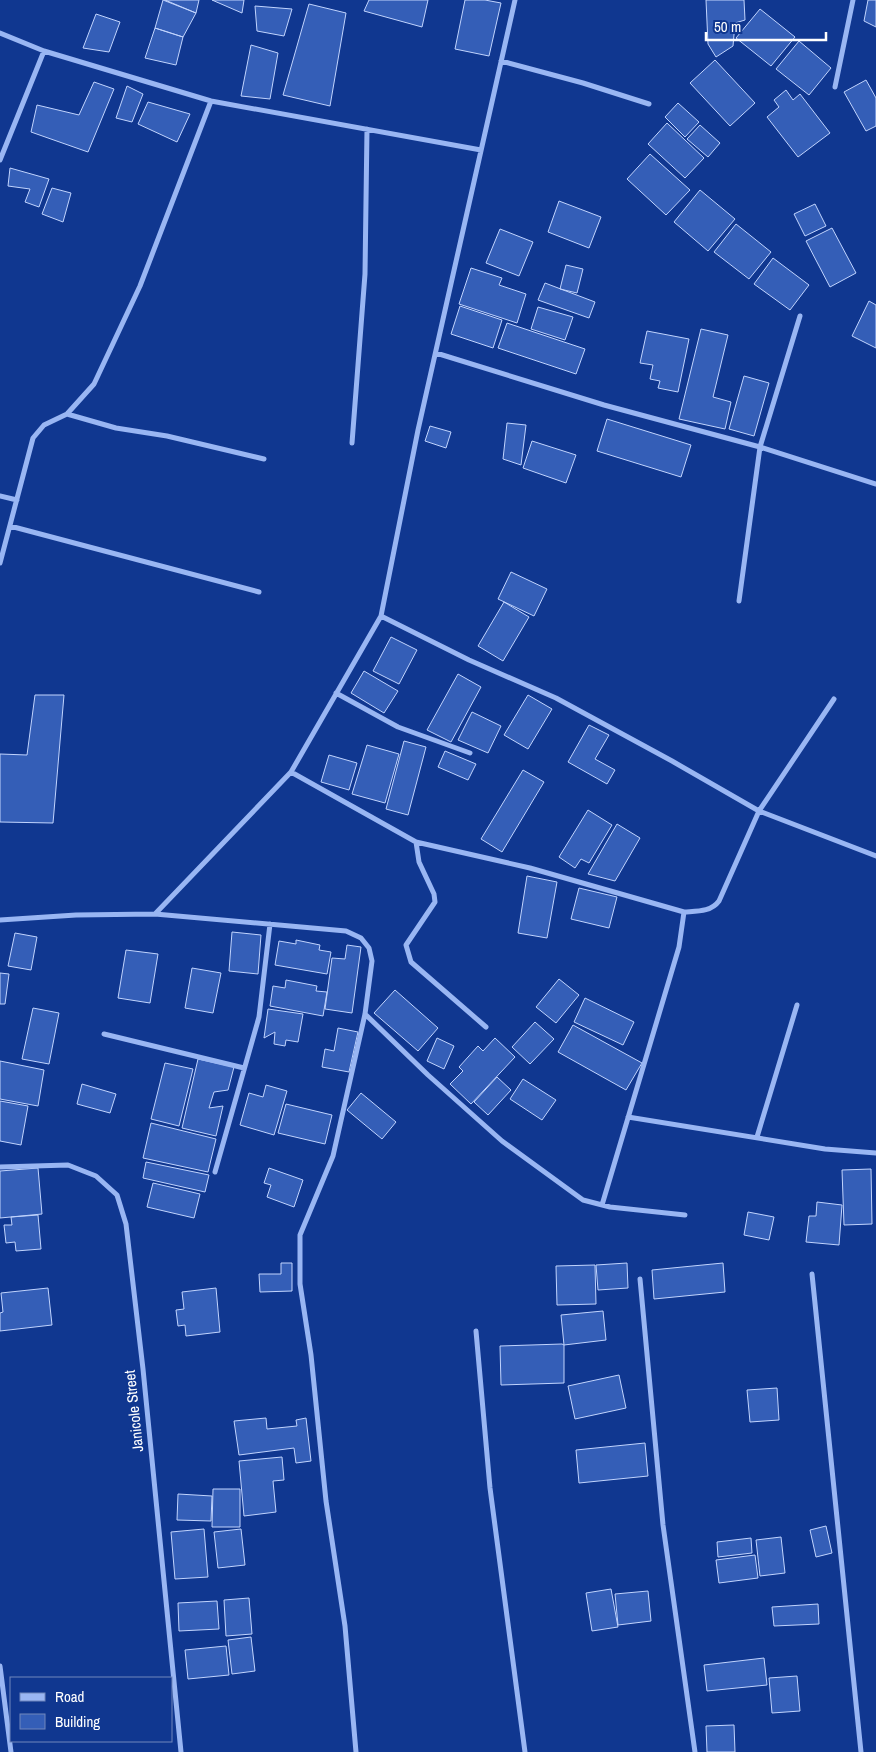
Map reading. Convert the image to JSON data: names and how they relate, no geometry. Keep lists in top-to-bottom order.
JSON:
{
  "streets": {
    "street": ["Janicole Street"]
  },
  "legend": ["Road", "Building"],
  "scale_bar": "50 m"
}
